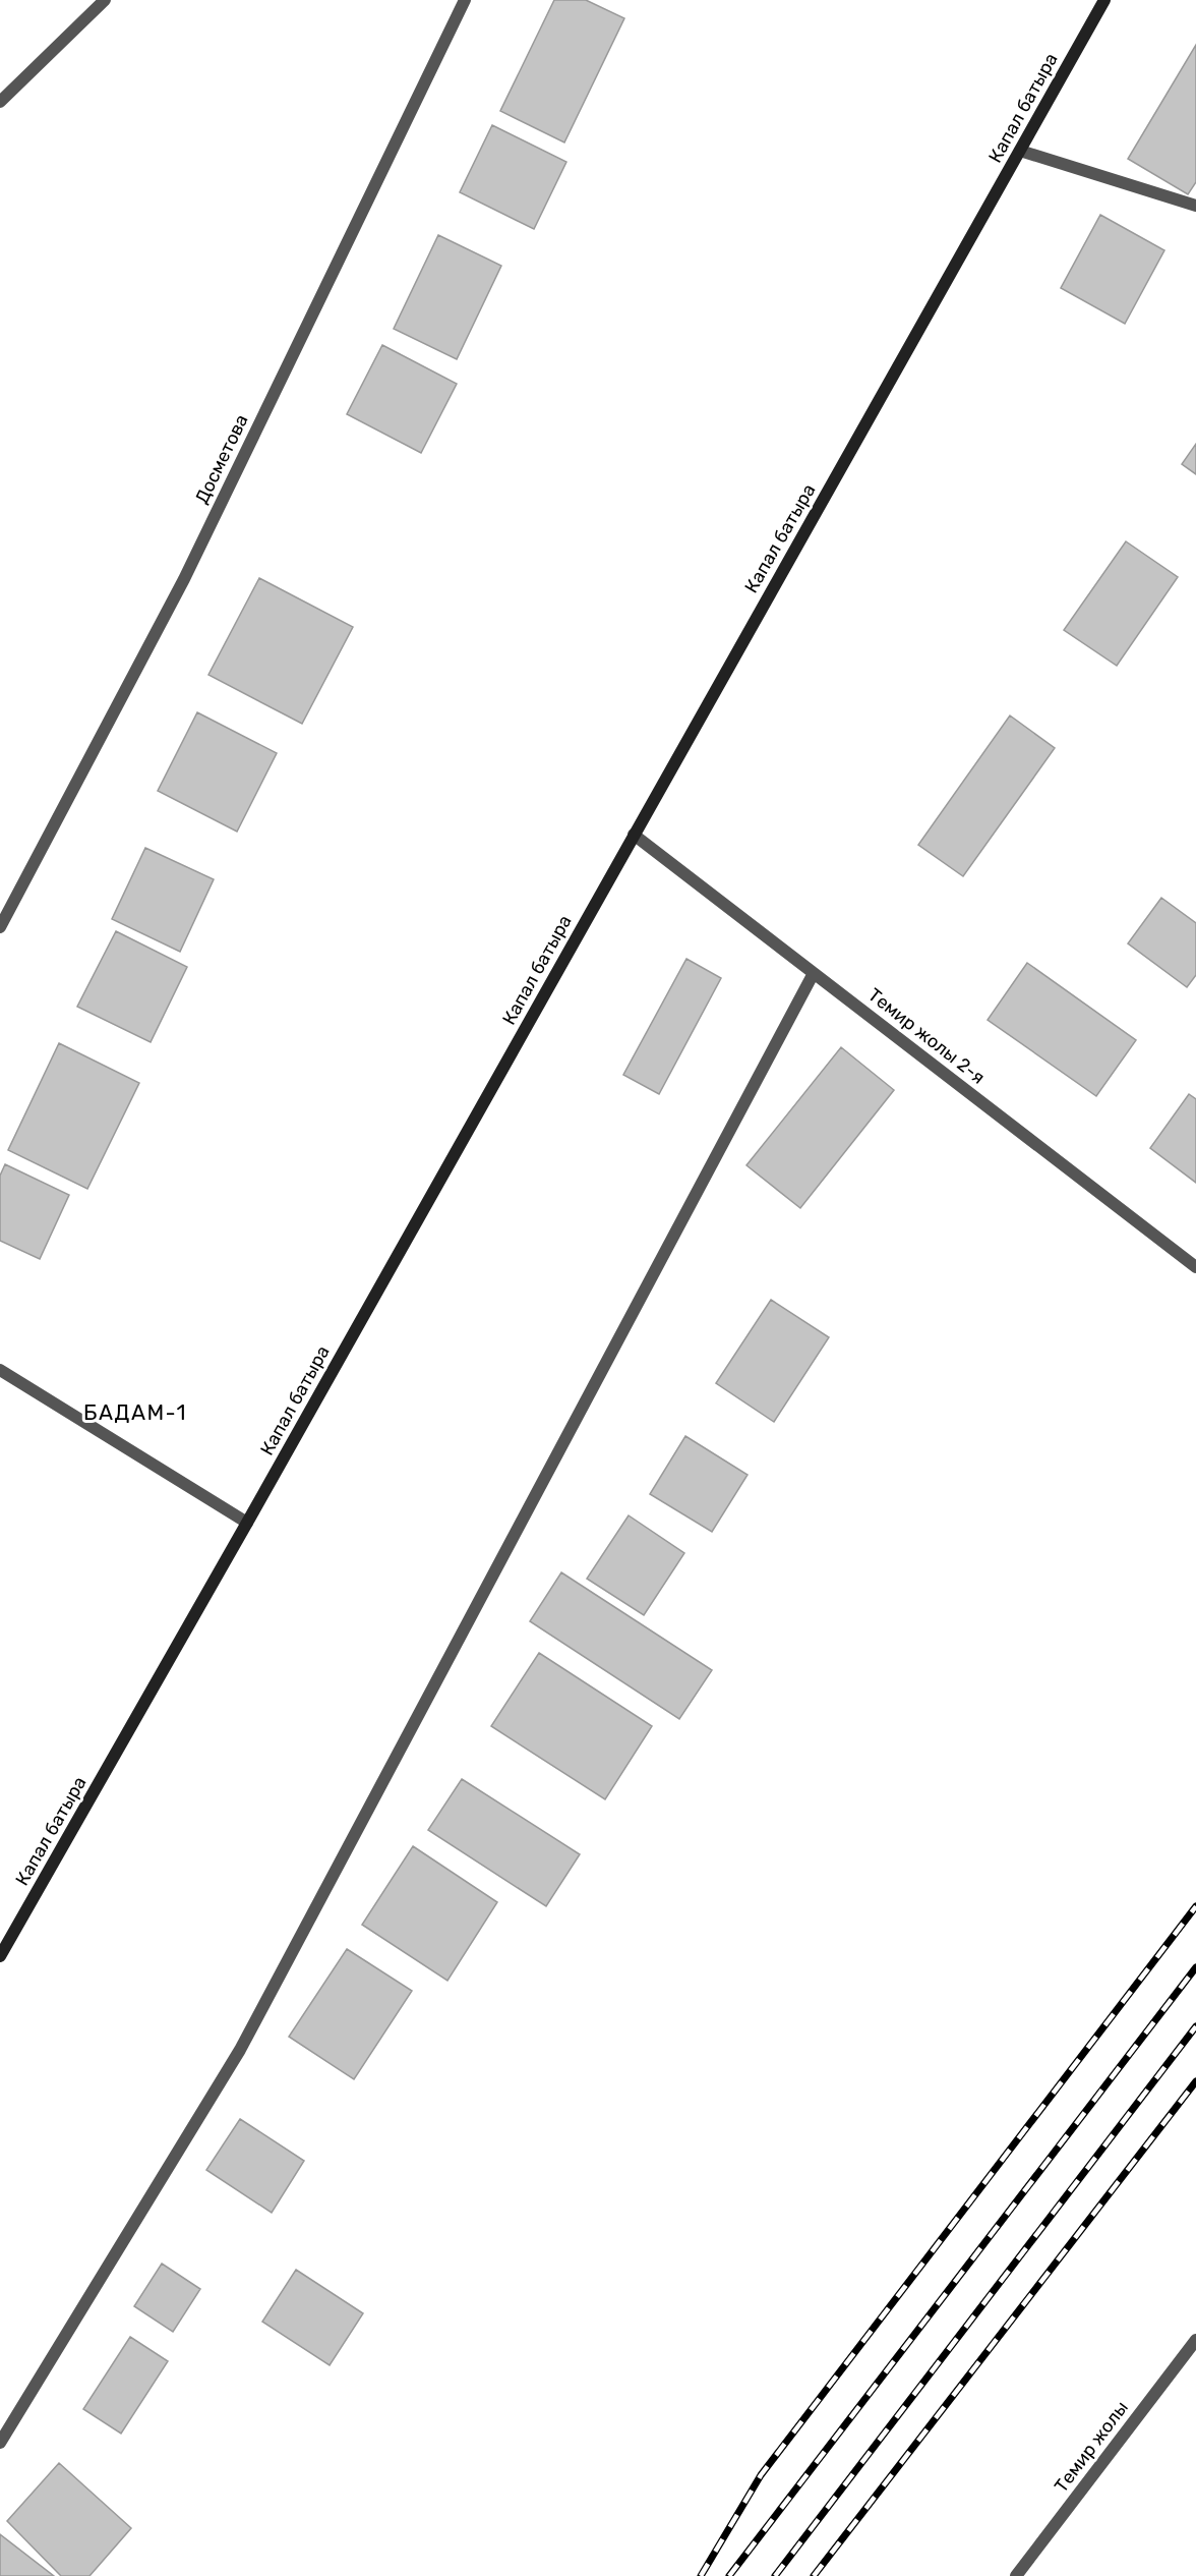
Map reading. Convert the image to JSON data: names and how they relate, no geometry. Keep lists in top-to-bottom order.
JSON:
{
  "streets": {
    "main road": ["Капал батыра"],
    "street": ["Досметова", "Темир жолы 2-я", "Темир жолы"]
  },
  "crossings": [
    ["Капал батыра", "Темир жолы 2-я"]
  ],
  "districts": ["БАДАМ-1"]
}
